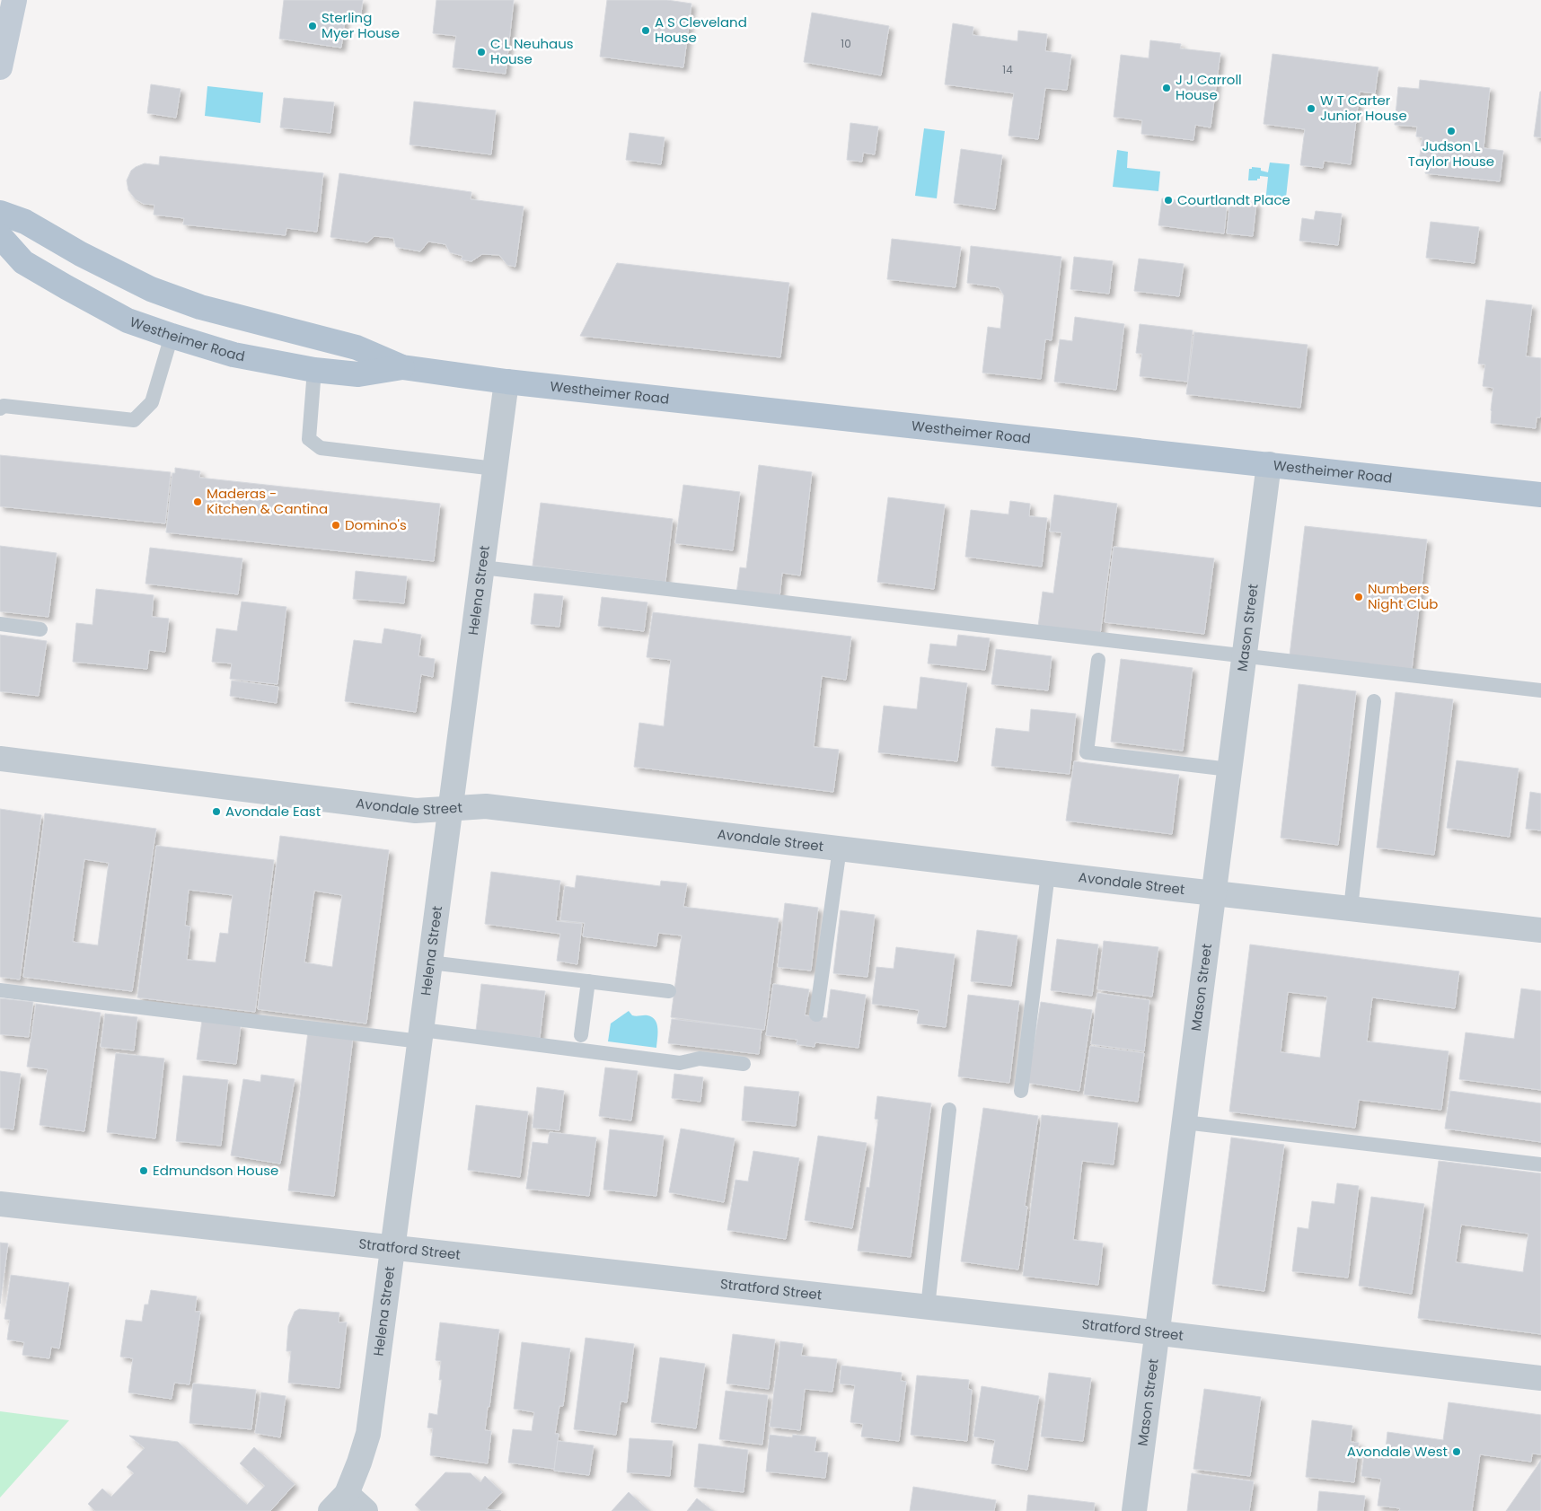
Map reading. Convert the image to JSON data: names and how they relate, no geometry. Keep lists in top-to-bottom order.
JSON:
{
  "streets": {
    "main road": ["Westheimer Road"],
    "street": [
      "Helena Street",
      "Mason Street",
      "Avondale Street",
      "Stratford Street"
    ]
  },
  "crossings": [
    ["Westheimer Road", "Helena Street"],
    ["Westheimer Road", "Mason Street"],
    ["Helena Street", "Avondale Street"],
    ["Helena Street", "Stratford Street"],
    ["Mason Street", "Avondale Street"],
    ["Mason Street", "Stratford Street"]
  ],
  "places": [
    "Sterling Myer House",
    "A S Cleveland House",
    "C L Neuhaus House",
    "J J Carroll House",
    "W T Carter Junior House",
    "Judson L Taylor House",
    "Courtlandt Place",
    "Maderas - Kitchen & Cantina",
    "Domino's",
    "Numbers Night Club",
    "Avondale East",
    "Edmundson House",
    "Avondale West"
  ],
  "house_numbers": ["10", "14"]
}
